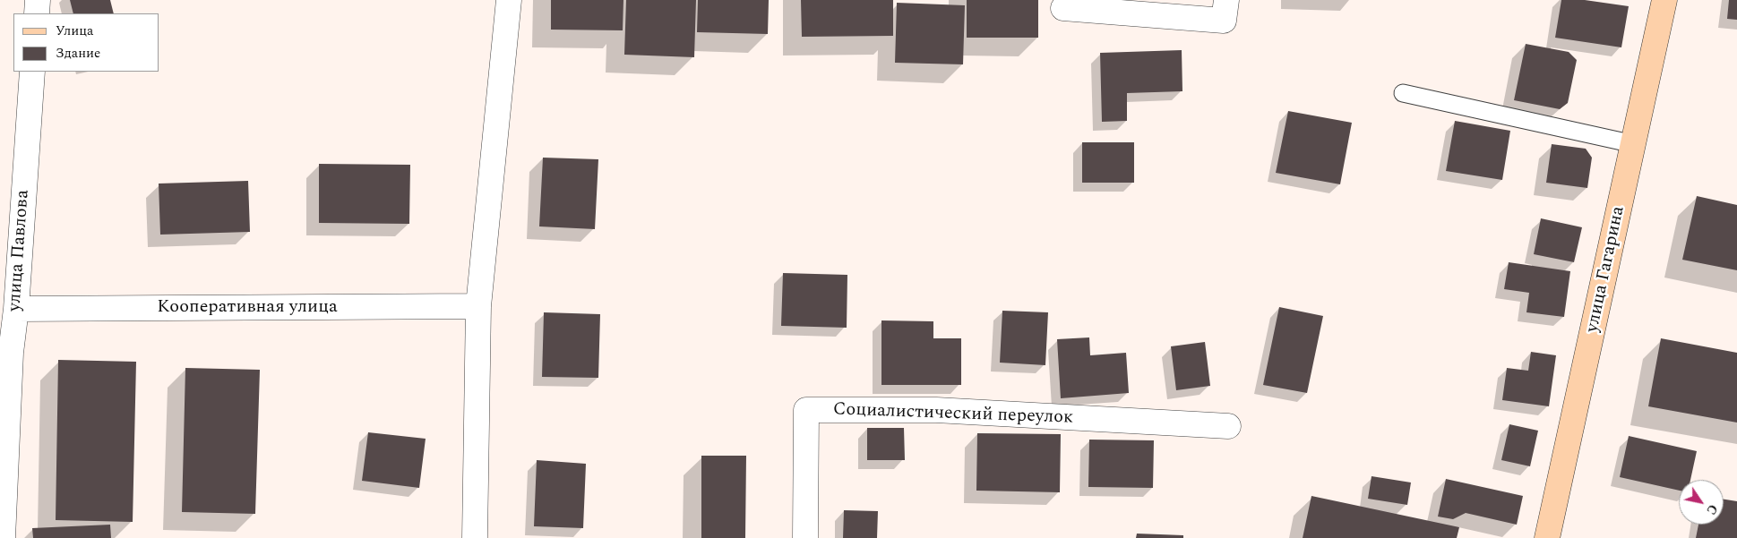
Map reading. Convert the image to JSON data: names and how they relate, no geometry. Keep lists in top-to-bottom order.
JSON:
{
  "streets": {
    "street": [
      "улица Павлова",
      "улица Гагарина",
      "Кооперативная улица",
      "Социалистический переулок"
    ]
  },
  "crossings": [
    ["улица Павлова", "Кооперативная улица"]
  ],
  "legend": ["Улица", "Здание"],
  "north": "bottom right"
}
